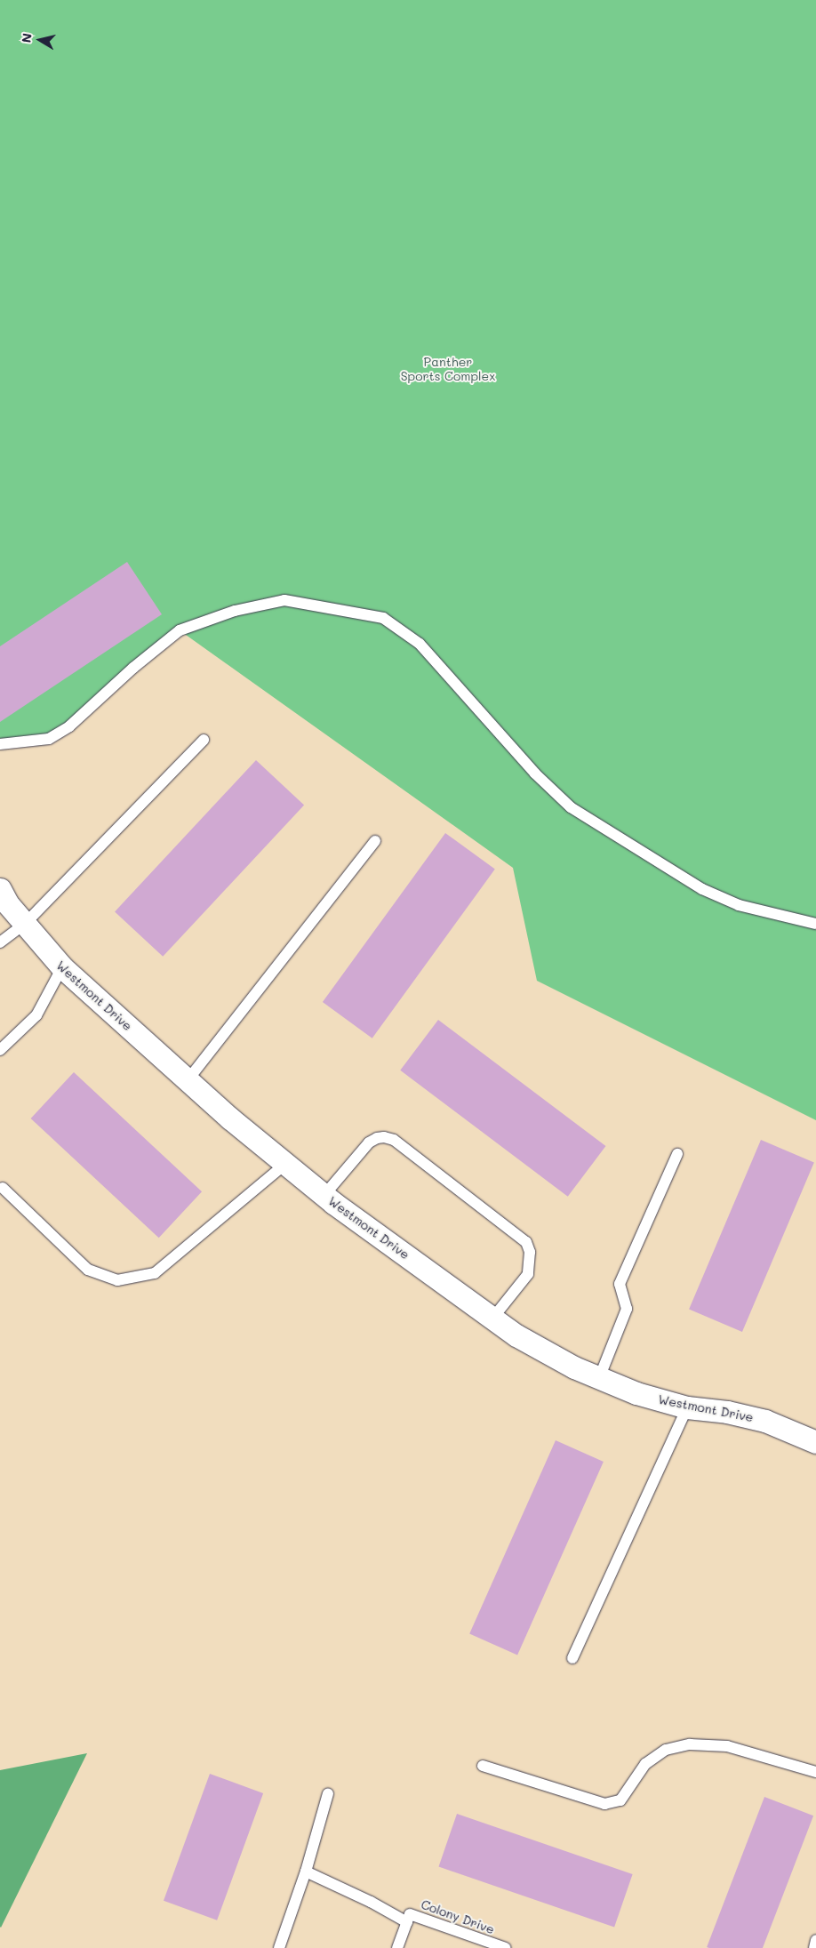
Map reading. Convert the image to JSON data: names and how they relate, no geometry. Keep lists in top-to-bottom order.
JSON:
{
  "streets": {
    "street": ["Westmont Drive"],
    "lane": ["Colony Drive"]
  },
  "parks": ["Panther Sports Complex"],
  "north": "left"
}
